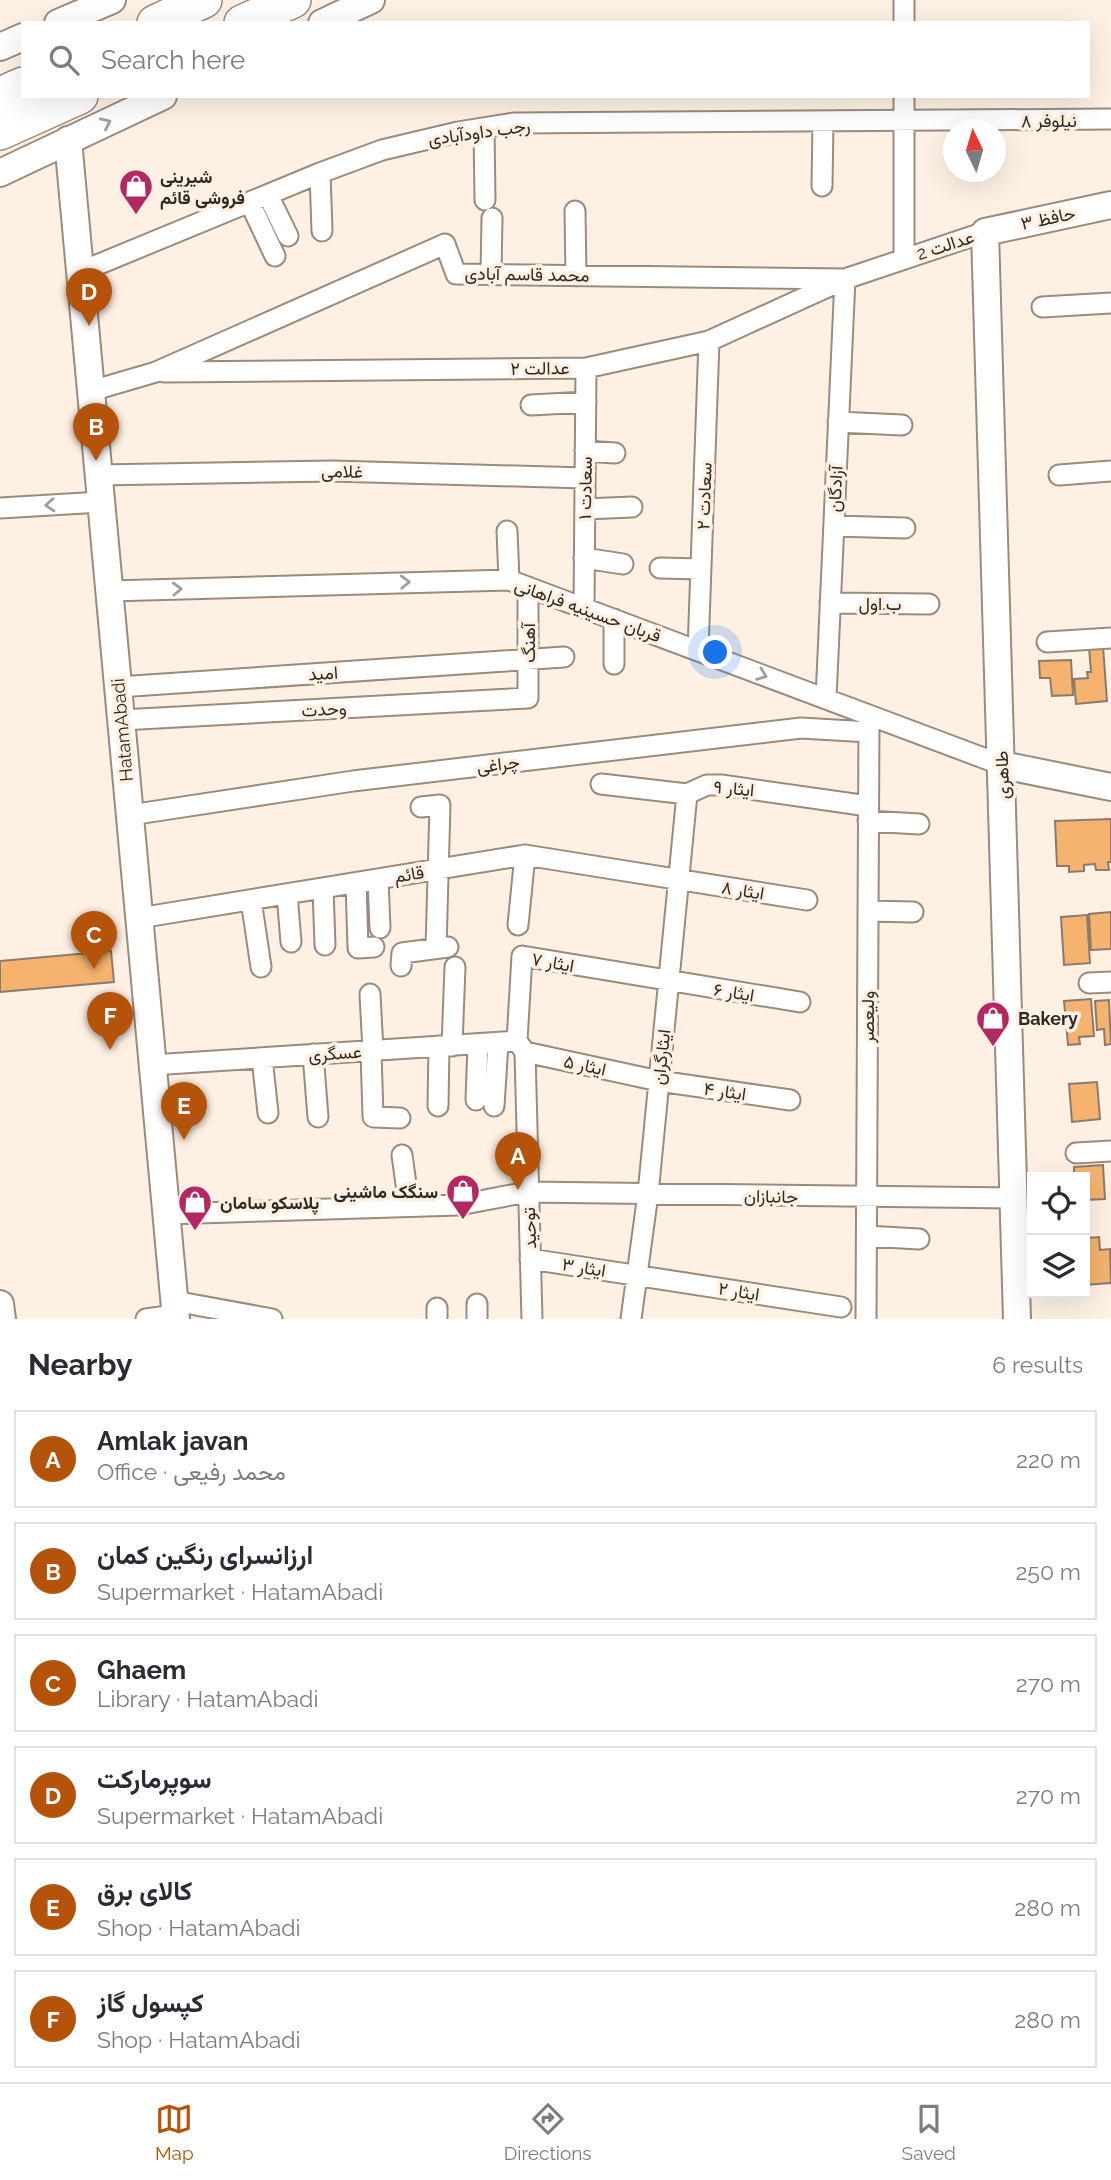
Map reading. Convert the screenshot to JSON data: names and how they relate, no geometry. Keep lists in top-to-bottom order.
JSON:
{
  "streets": {
    "street": [
      "نیلوفر ۸",
      "رجب داودآبادی",
      "حافظ ۳",
      "عدالت 2",
      "محمد قاسم آبادی",
      "عدالت ۲",
      "غلامی",
      "سعادت ۱",
      "آزادگان",
      "سعادت ۲",
      "ب.اول",
      "قربان حسینیه فراهانی",
      "آهنگ",
      "امید",
      "وحدت",
      "HatamAbadi",
      "چراغی",
      "طاهری",
      "ایثار ۹",
      "قائم",
      "ایثار ۸",
      "ایثار ۷",
      "ایثار ۶",
      "ولیعصر",
      "عسگری",
      "ایثارگران",
      "ایثار ۵",
      "ایثار ۴",
      "جانبازان",
      "توحید",
      "ایثار ۳",
      "ایثار ۲"
    ]
  },
  "crossings": [
    ["نیلوفر ۸", "رجب داودآبادی"],
    ["رجب داودآبادی", "HatamAbadi"],
    ["حافظ ۳", "عدالت 2"],
    ["حافظ ۳", "طاهری"],
    ["عدالت 2", "عدالت ۲"],
    ["عدالت 2", "طاهری"],
    ["محمد قاسم آبادی", "عدالت ۲"],
    ["محمد قاسم آبادی", "آزادگان"],
    ["محمد قاسم آبادی", "HatamAbadi"],
    ["عدالت ۲", "سعادت ۱"],
    ["عدالت ۲", "آزادگان"],
    ["عدالت ۲", "سعادت ۲"],
    ["غلامی", "سعادت ۱"],
    ["غلامی", "HatamAbadi"],
    ["سعادت ۱", "قربان حسینیه فراهانی"],
    ["آزادگان", "ب.اول"],
    ["آزادگان", "قربان حسینیه فراهانی"],
    ["سعادت ۲", "قربان حسینیه فراهانی"],
    ["قربان حسینیه فراهانی", "آهنگ"],
    ["قربان حسینیه فراهانی", "HatamAbadi"],
    ["قربان حسینیه فراهانی", "چراغی"],
    ["قربان حسینیه فراهانی", "طاهری"],
    ["قربان حسینیه فراهانی", "ولیعصر"],
    ["آهنگ", "امید"],
    ["آهنگ", "وحدت"],
    ["امید", "HatamAbadi"],
    ["وحدت", "HatamAbadi"],
    ["HatamAbadi", "چراغی"],
    ["HatamAbadi", "قائم"],
    ["HatamAbadi", "عسگری"],
    ["HatamAbadi", "جانبازان"],
    ["چراغی", "ولیعصر"],
    ["طاهری", "جانبازان"],
    ["ایثار ۹", "ولیعصر"],
    ["ایثار ۹", "ایثارگران"],
    ["قائم", "ایثار ۸"],
    ["قائم", "ایثارگران"],
    ["ایثار ۸", "ایثارگران"],
    ["ایثار ۷", "ایثار ۶"],
    ["ایثار ۷", "عسگری"],
    ["ایثار ۷", "ایثارگران"],
    ["ایثار ۷", "ایثار ۵"],
    ["ایثار ۷", "توحید"],
    ["ایثار ۶", "ایثارگران"],
    ["ولیعصر", "جانبازان"],
    ["عسگری", "ایثار ۵"],
    ["عسگری", "توحید"],
    ["ایثارگران", "ایثار ۵"],
    ["ایثارگران", "ایثار ۴"],
    ["ایثارگران", "جانبازان"],
    ["ایثارگران", "ایثار ۳"],
    ["ایثارگران", "ایثار ۲"],
    ["ایثار ۵", "ایثار ۴"],
    ["ایثار ۵", "توحید"],
    ["جانبازان", "توحید"],
    ["توحید", "ایثار ۳"],
    ["ایثار ۳", "ایثار ۲"]
  ],
  "one_way": ["قربان حسینیه فراهانی"],
  "places": {
    "shop": [
      "شیرینی فروشی قائم",
      "Bakery",
      "سنگک ماشینی",
      "پلاسکو سامان"
    ]
  },
  "north": "top",
  "page": {
    "search": "Search here",
    "pins": [
      "D",
      "B",
      "C",
      "F",
      "E",
      "A"
    ],
    "heading": ["Nearby", "6 results"],
    "list": [
      {
        "mark": "A",
        "name": "Amlak javan",
        "note": "Office · محمد رفیعی",
        "value": "220 m"
      },
      {
        "mark": "B",
        "name": "ارزانسرای رنگین کمان",
        "note": "Supermarket · HatamAbadi",
        "value": "250 m"
      },
      {
        "mark": "C",
        "name": "Ghaem",
        "note": "Library · HatamAbadi",
        "value": "270 m"
      },
      {
        "mark": "D",
        "name": "سوپرمارکت",
        "note": "Supermarket · HatamAbadi",
        "value": "270 m"
      },
      {
        "mark": "E",
        "name": "کالای برق",
        "note": "Shop · HatamAbadi",
        "value": "280 m"
      },
      {
        "mark": "F",
        "name": "کپسول گاز",
        "note": "Shop · HatamAbadi",
        "value": "280 m"
      }
    ],
    "nav": ["Map", "Directions", "Saved"]
  }
}
